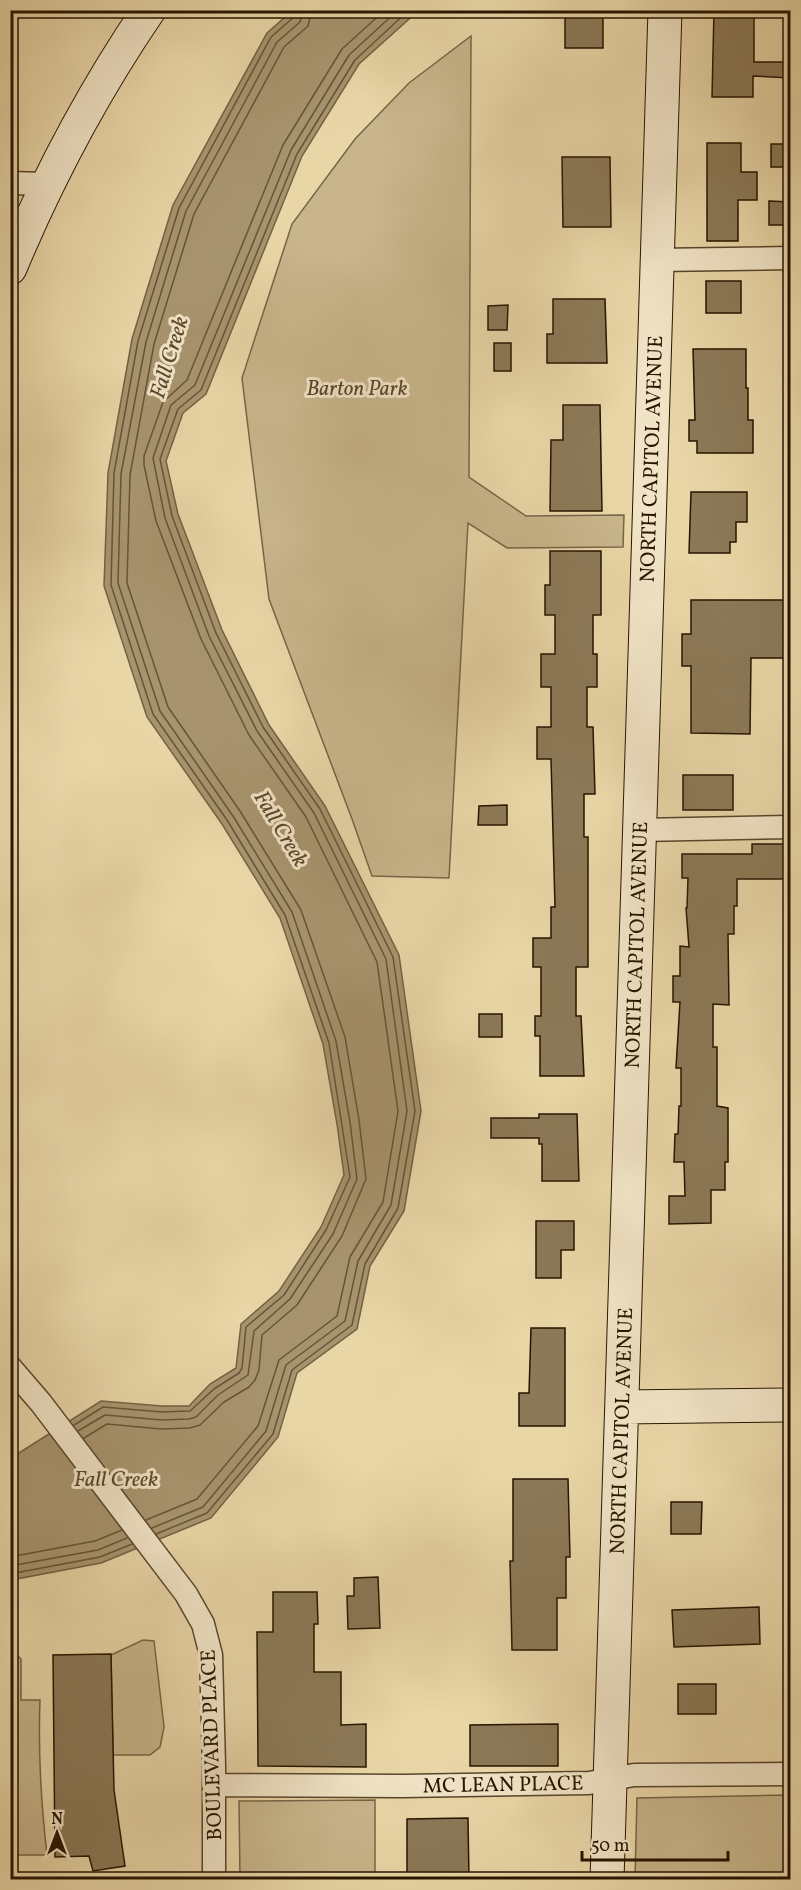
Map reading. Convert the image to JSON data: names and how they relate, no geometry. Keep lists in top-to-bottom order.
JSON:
{
  "streets": {
    "main road": ["NORTH CAPITOL AVENUE"],
    "street": ["BOULEVARD PLACE", "MC LEAN PLACE"]
  },
  "crossings": [
    ["NORTH CAPITOL AVENUE", "MC LEAN PLACE"],
    ["BOULEVARD PLACE", "MC LEAN PLACE"]
  ],
  "water": ["Fall Creek"],
  "parks": ["Barton Park"],
  "scale_bar": "50 m",
  "north": "top"
}
